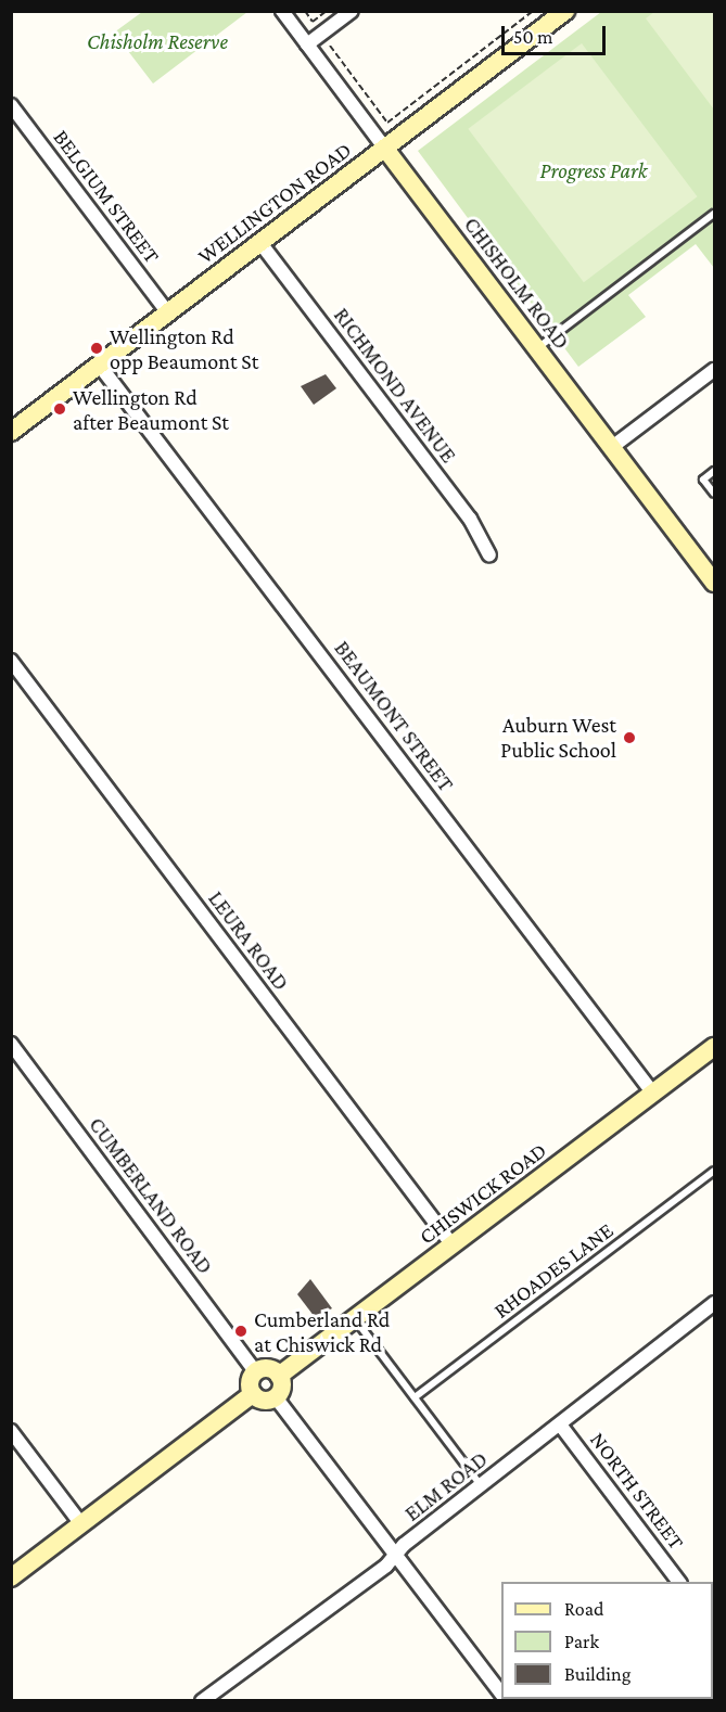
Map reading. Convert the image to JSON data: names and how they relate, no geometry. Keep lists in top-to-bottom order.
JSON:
{
  "streets": {
    "main road": ["WELLINGTON ROAD", "CHISHOLM ROAD", "CHISWICK ROAD"],
    "street": [
      "BELGIUM STREET",
      "RICHMOND AVENUE",
      "BEAUMONT STREET",
      "LEURA ROAD",
      "CUMBERLAND ROAD",
      "ELM ROAD",
      "NORTH STREET"
    ],
    "lane": ["RHOADES LANE"]
  },
  "crossings": [
    ["BELGIUM STREET", "WELLINGTON ROAD"],
    ["WELLINGTON ROAD", "CHISHOLM ROAD"],
    ["WELLINGTON ROAD", "RICHMOND AVENUE"],
    ["WELLINGTON ROAD", "BEAUMONT STREET"],
    ["BEAUMONT STREET", "CHISWICK ROAD"],
    ["LEURA ROAD", "CHISWICK ROAD"],
    ["CHISWICK ROAD", "CUMBERLAND ROAD"],
    ["ELM ROAD", "NORTH STREET"]
  ],
  "parks": ["Chisholm Reserve", "Progress Park"],
  "places": [
    "Wellington Rd opp Beaumont St",
    "Wellington Rd after Beaumont St",
    "Auburn West Public School",
    "Cumberland Rd at Chiswick Rd"
  ],
  "legend": ["Road", "Park", "Building"],
  "scale_bar": "50 m"
}
